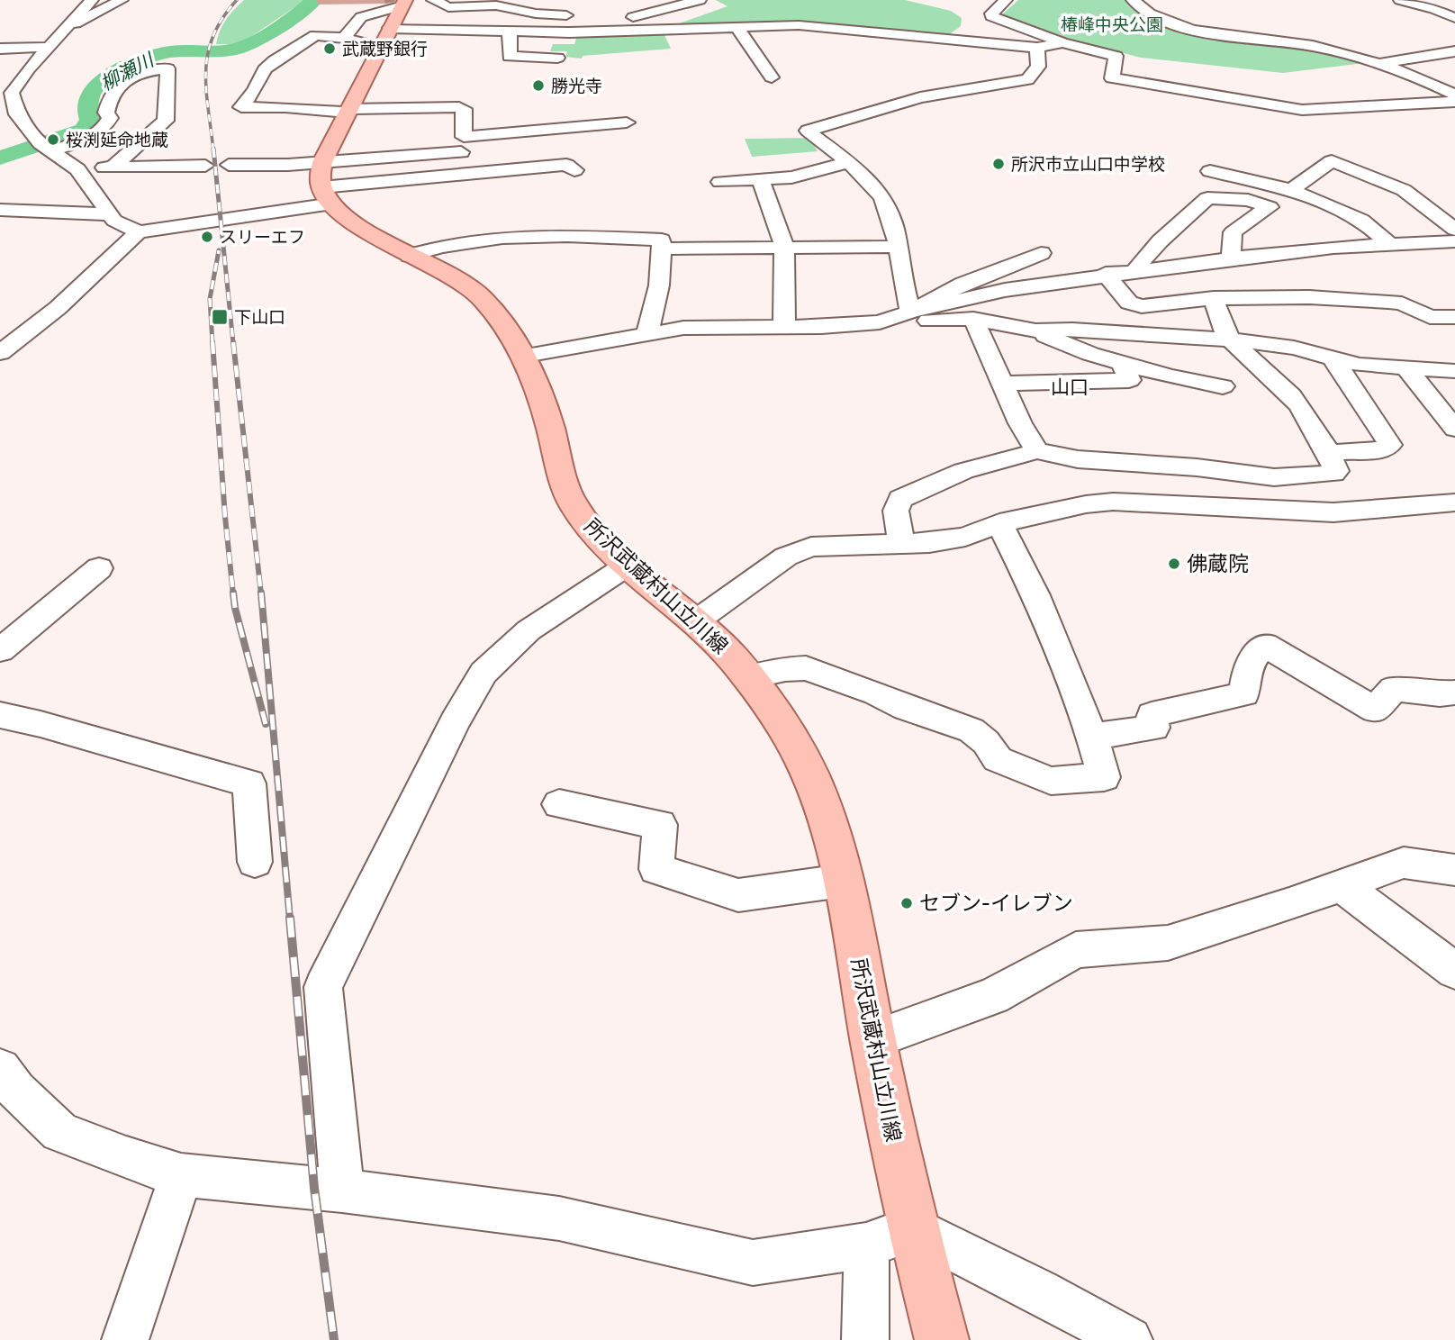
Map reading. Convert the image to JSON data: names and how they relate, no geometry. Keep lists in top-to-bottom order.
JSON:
{
  "streets": {
    "main road": ["所沢武蔵村山立川線"]
  },
  "districts": ["山口"],
  "water": ["柳瀬川"],
  "parks": ["椿峰中央公園"],
  "places": {
    "other": [
      "武蔵野銀行",
      "勝光寺",
      "桜渕延命地蔵",
      "所沢市立山口中学校",
      "スリーエフ",
      "佛蔵院",
      "セブン-イレブン"
    ],
    "transit": ["下山口"]
  }
}
